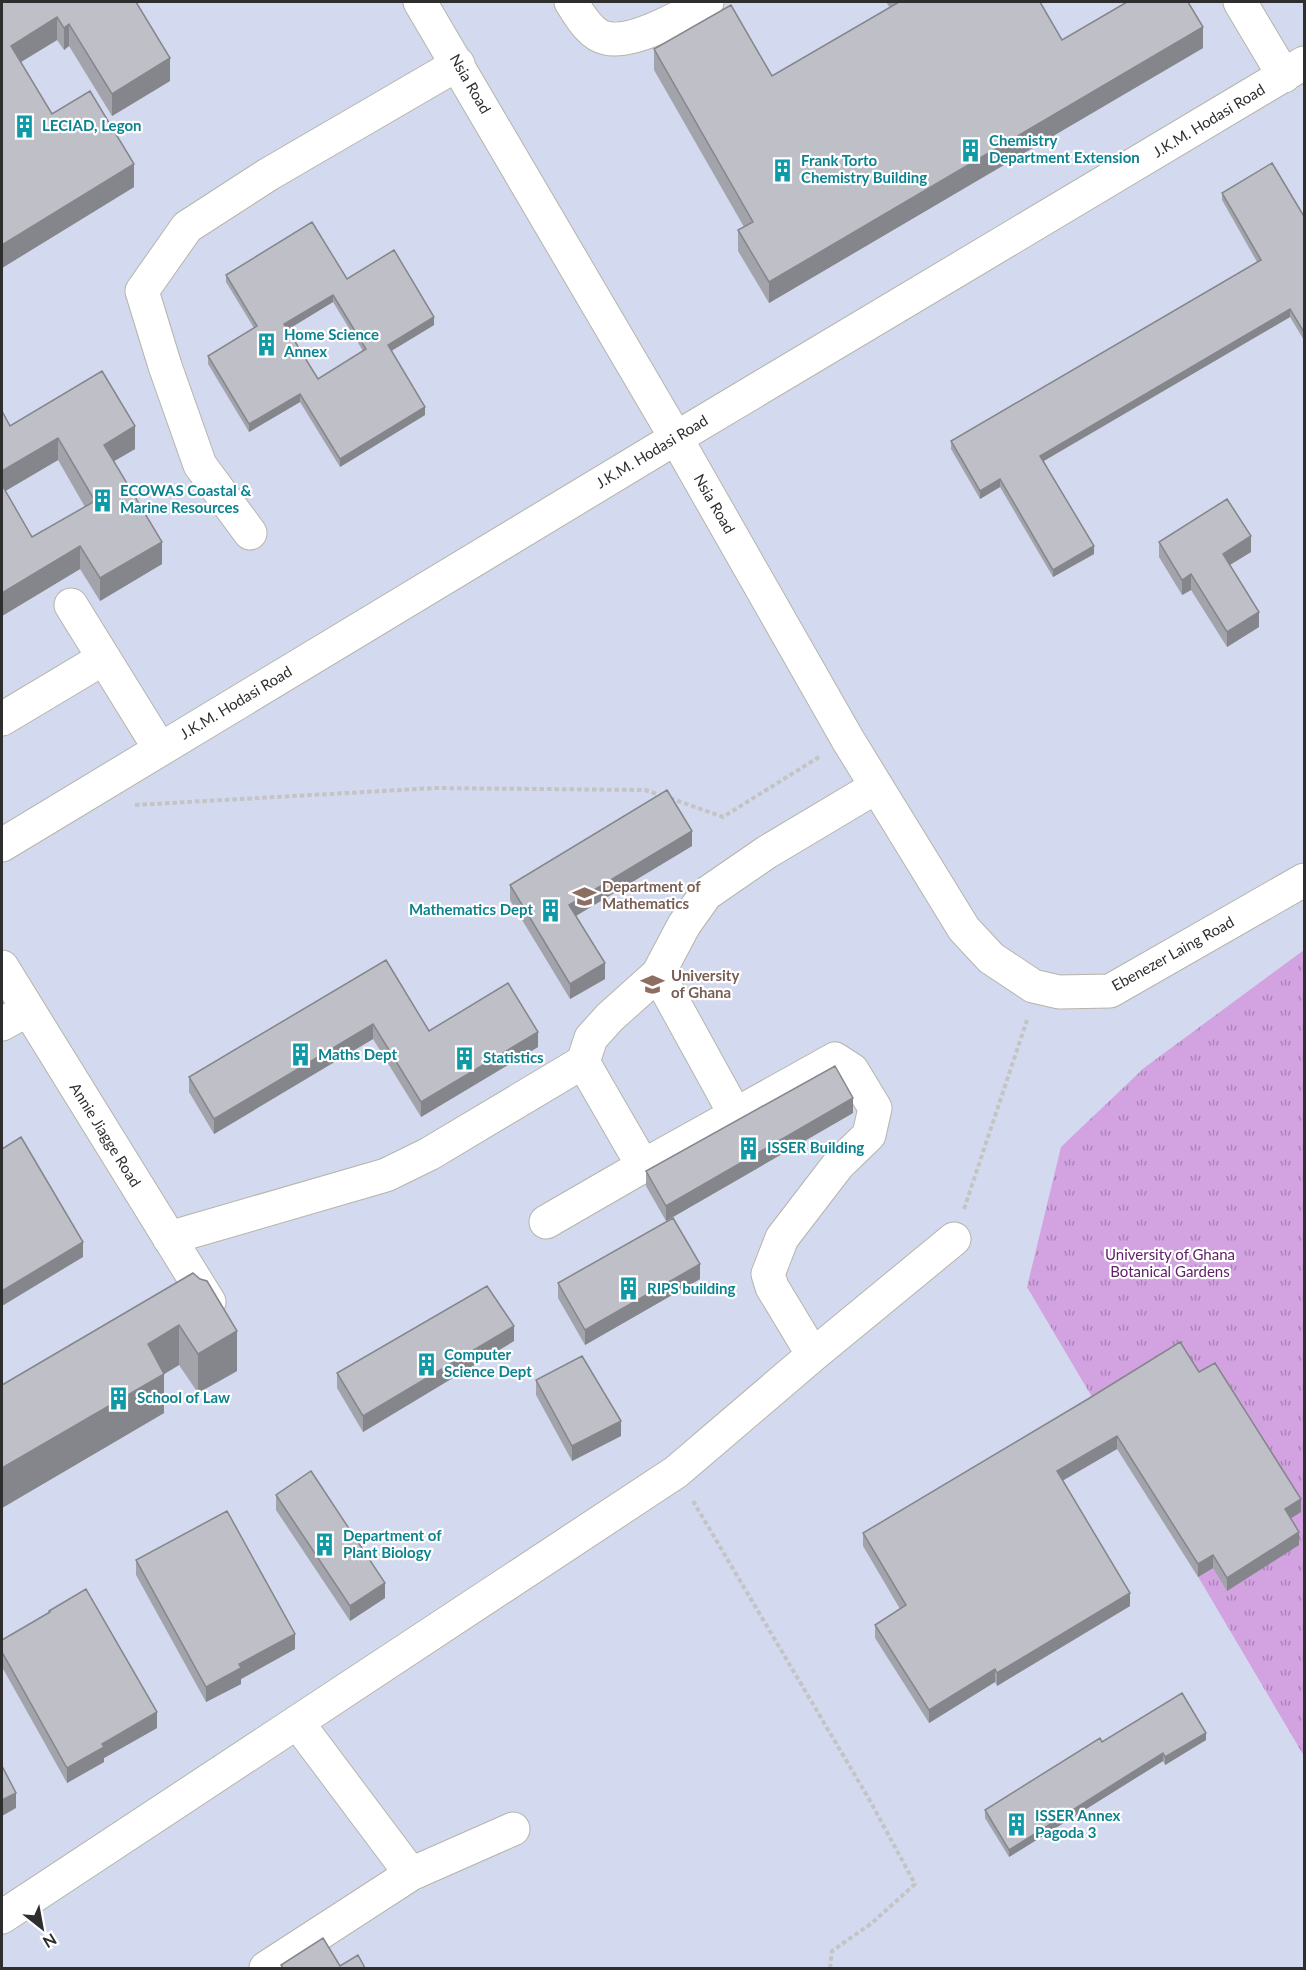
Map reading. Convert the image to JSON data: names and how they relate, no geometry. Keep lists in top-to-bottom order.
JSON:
{
  "streets": {
    "street": [
      "Nsia Road",
      "J.K.M. Hodasi Road",
      "Ebenezer Laing Road",
      "Annie Jiagge Road"
    ]
  },
  "crossings": [
    ["Nsia Road", "J.K.M. Hodasi Road"],
    ["Nsia Road", "Ebenezer Laing Road"]
  ],
  "parks": ["University of Ghana Botanical Gardens"],
  "places": {
    "building": [
      "LECIAD, Legon",
      "Chemistry Department Extension",
      "Frank Torto Chemistry Building",
      "Home Science Annex",
      "ECOWAS Coastal & Marine Resources",
      "Mathematics Dept",
      "Maths Dept",
      "Statistics",
      "ISSER Building",
      "RIPS building",
      "Computer Science Dept",
      "School of Law",
      "Department of Plant Biology",
      "ISSER Annex Pagoda 3"
    ],
    "school or university": ["Department of Mathematics", "University of Ghana"]
  },
  "north": "bottom right"
}
